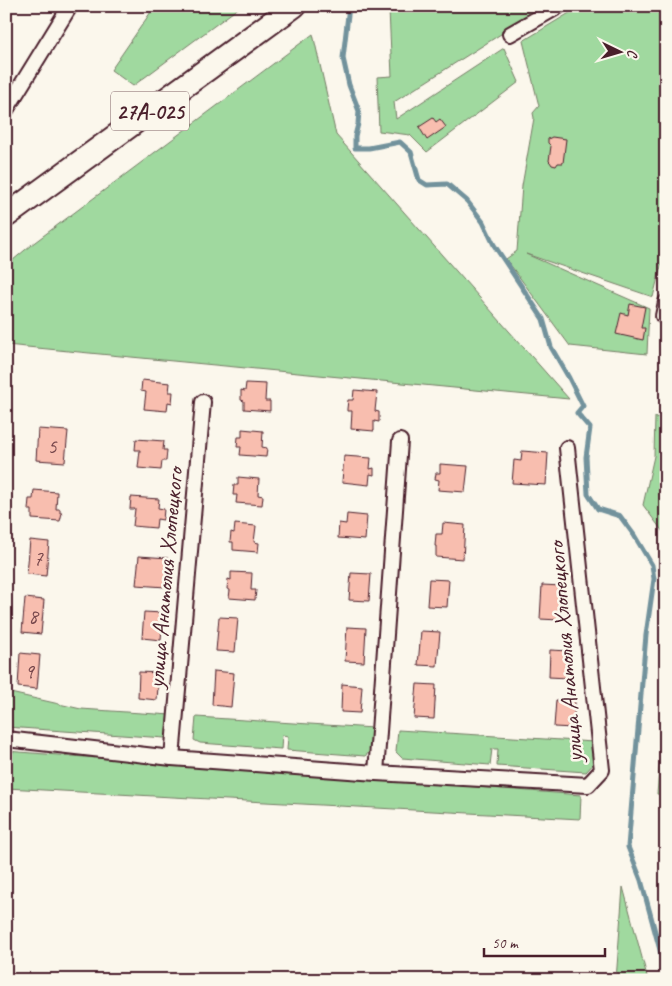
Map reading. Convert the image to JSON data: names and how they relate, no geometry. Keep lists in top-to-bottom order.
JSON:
{
  "streets": {
    "main road": ["27А-025"],
    "street": ["улица Анатолия Хлопецкого"]
  },
  "house_numbers": [
    "5",
    "7",
    "8",
    "9"
  ],
  "scale_bar": "50 m",
  "north": "right"
}
